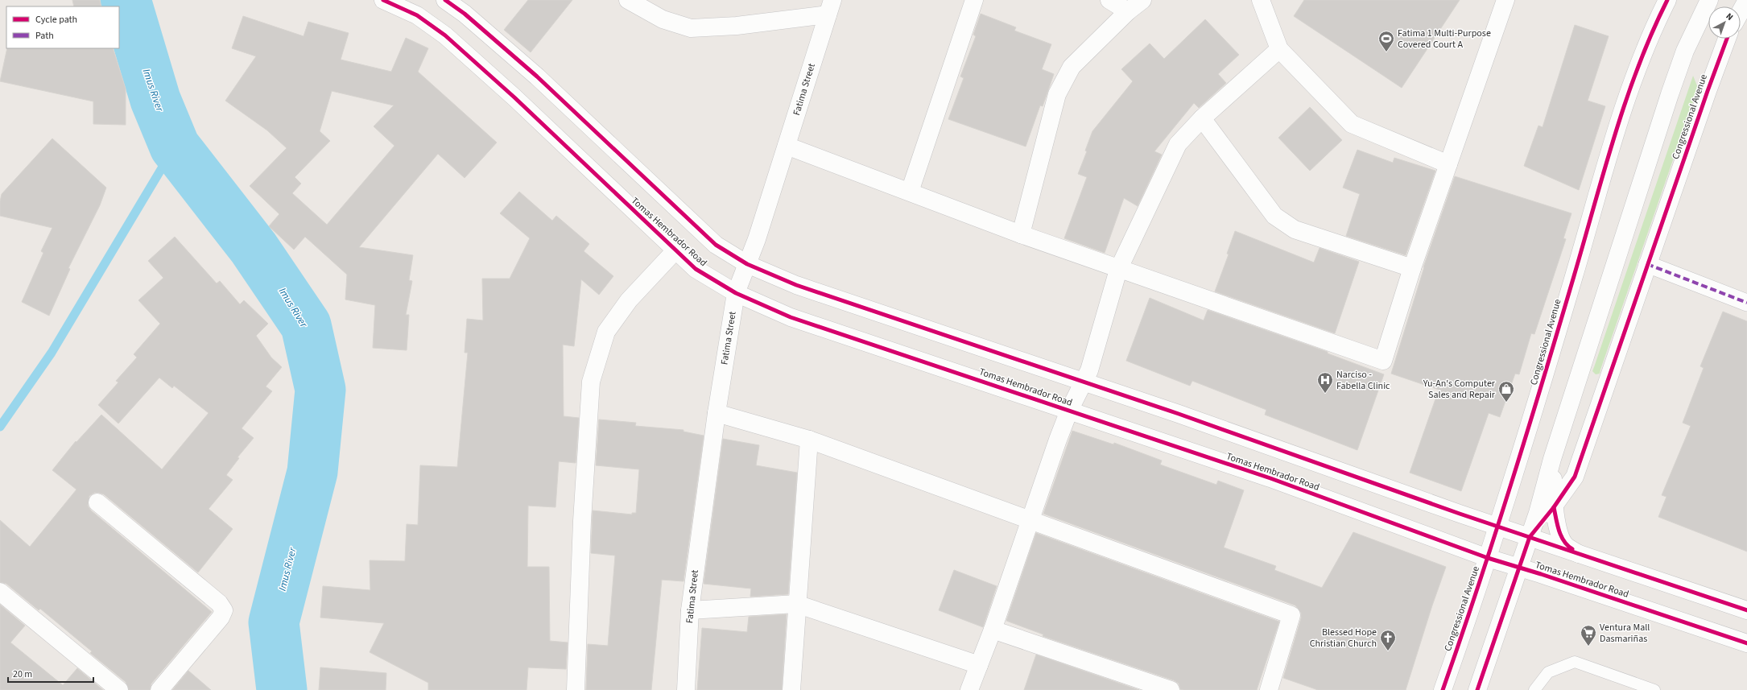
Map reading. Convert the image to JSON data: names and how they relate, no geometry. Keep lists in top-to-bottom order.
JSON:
{
  "streets": {
    "street": ["Fatima Street", "Congressional Avenue", "Tomas Hembrador Road"]
  },
  "crossings": [
    ["Fatima Street", "Tomas Hembrador Road"],
    ["Congressional Avenue", "Tomas Hembrador Road"]
  ],
  "water": ["Imus River"],
  "places": {
    "sports": ["Fatima 1 Multi-Purpose Covered Court A"],
    "hospital": ["Narciso - Fabella Clinic"],
    "shop": ["Yu-An's Computer Sales and Repair"],
    "supermarket": ["Ventura Mall Dasmariñas"],
    "church": ["Blessed Hope Christian Church"]
  },
  "legend": ["Cycle path", "Path"],
  "scale_bar": "20 m",
  "north": "top right"
}
